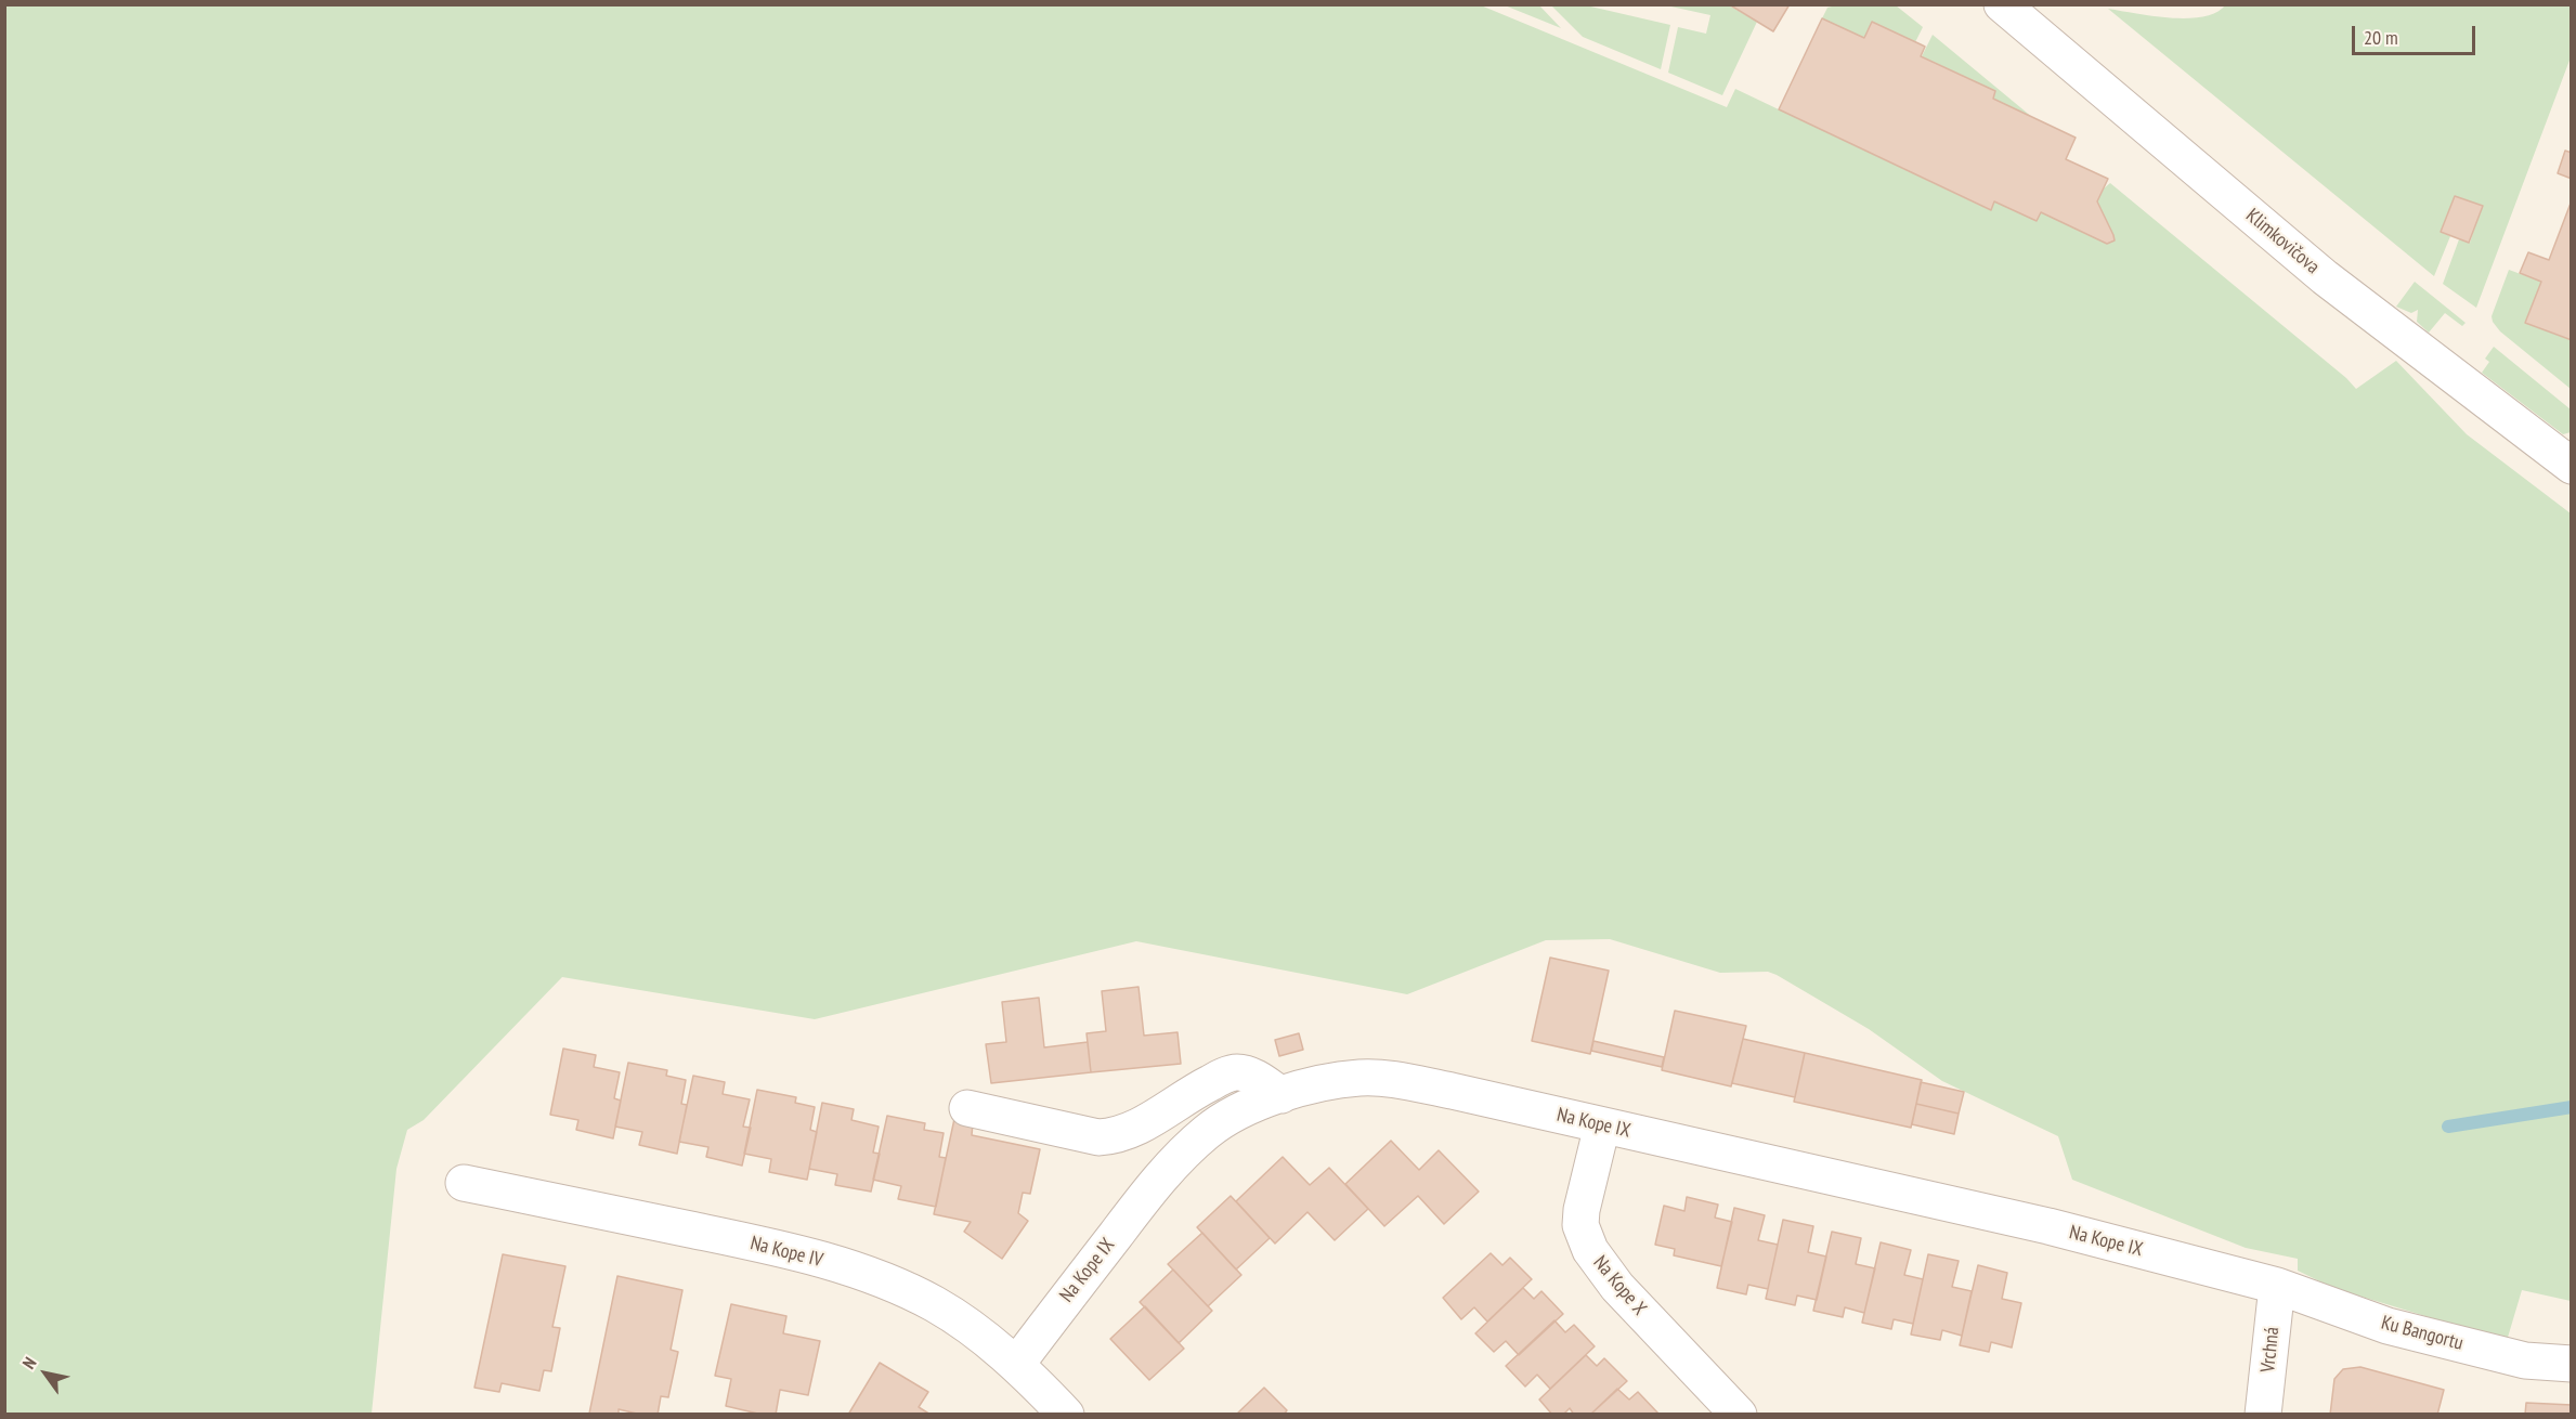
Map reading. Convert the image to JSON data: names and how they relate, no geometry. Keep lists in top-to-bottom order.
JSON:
{
  "streets": {
    "street": [
      "Klimkovičova",
      "Na Kope IX",
      "Na Kope IV",
      "Na Kope X",
      "Ku Bangortu",
      "Vrchná"
    ]
  },
  "crossings": [
    ["Na Kope IX", "Na Kope IV"],
    ["Na Kope IX", "Na Kope X"],
    ["Na Kope IX", "Ku Bangortu"],
    ["Na Kope IX", "Vrchná"],
    ["Ku Bangortu", "Vrchná"]
  ],
  "scale_bar": "20 m",
  "north": "top left"
}
